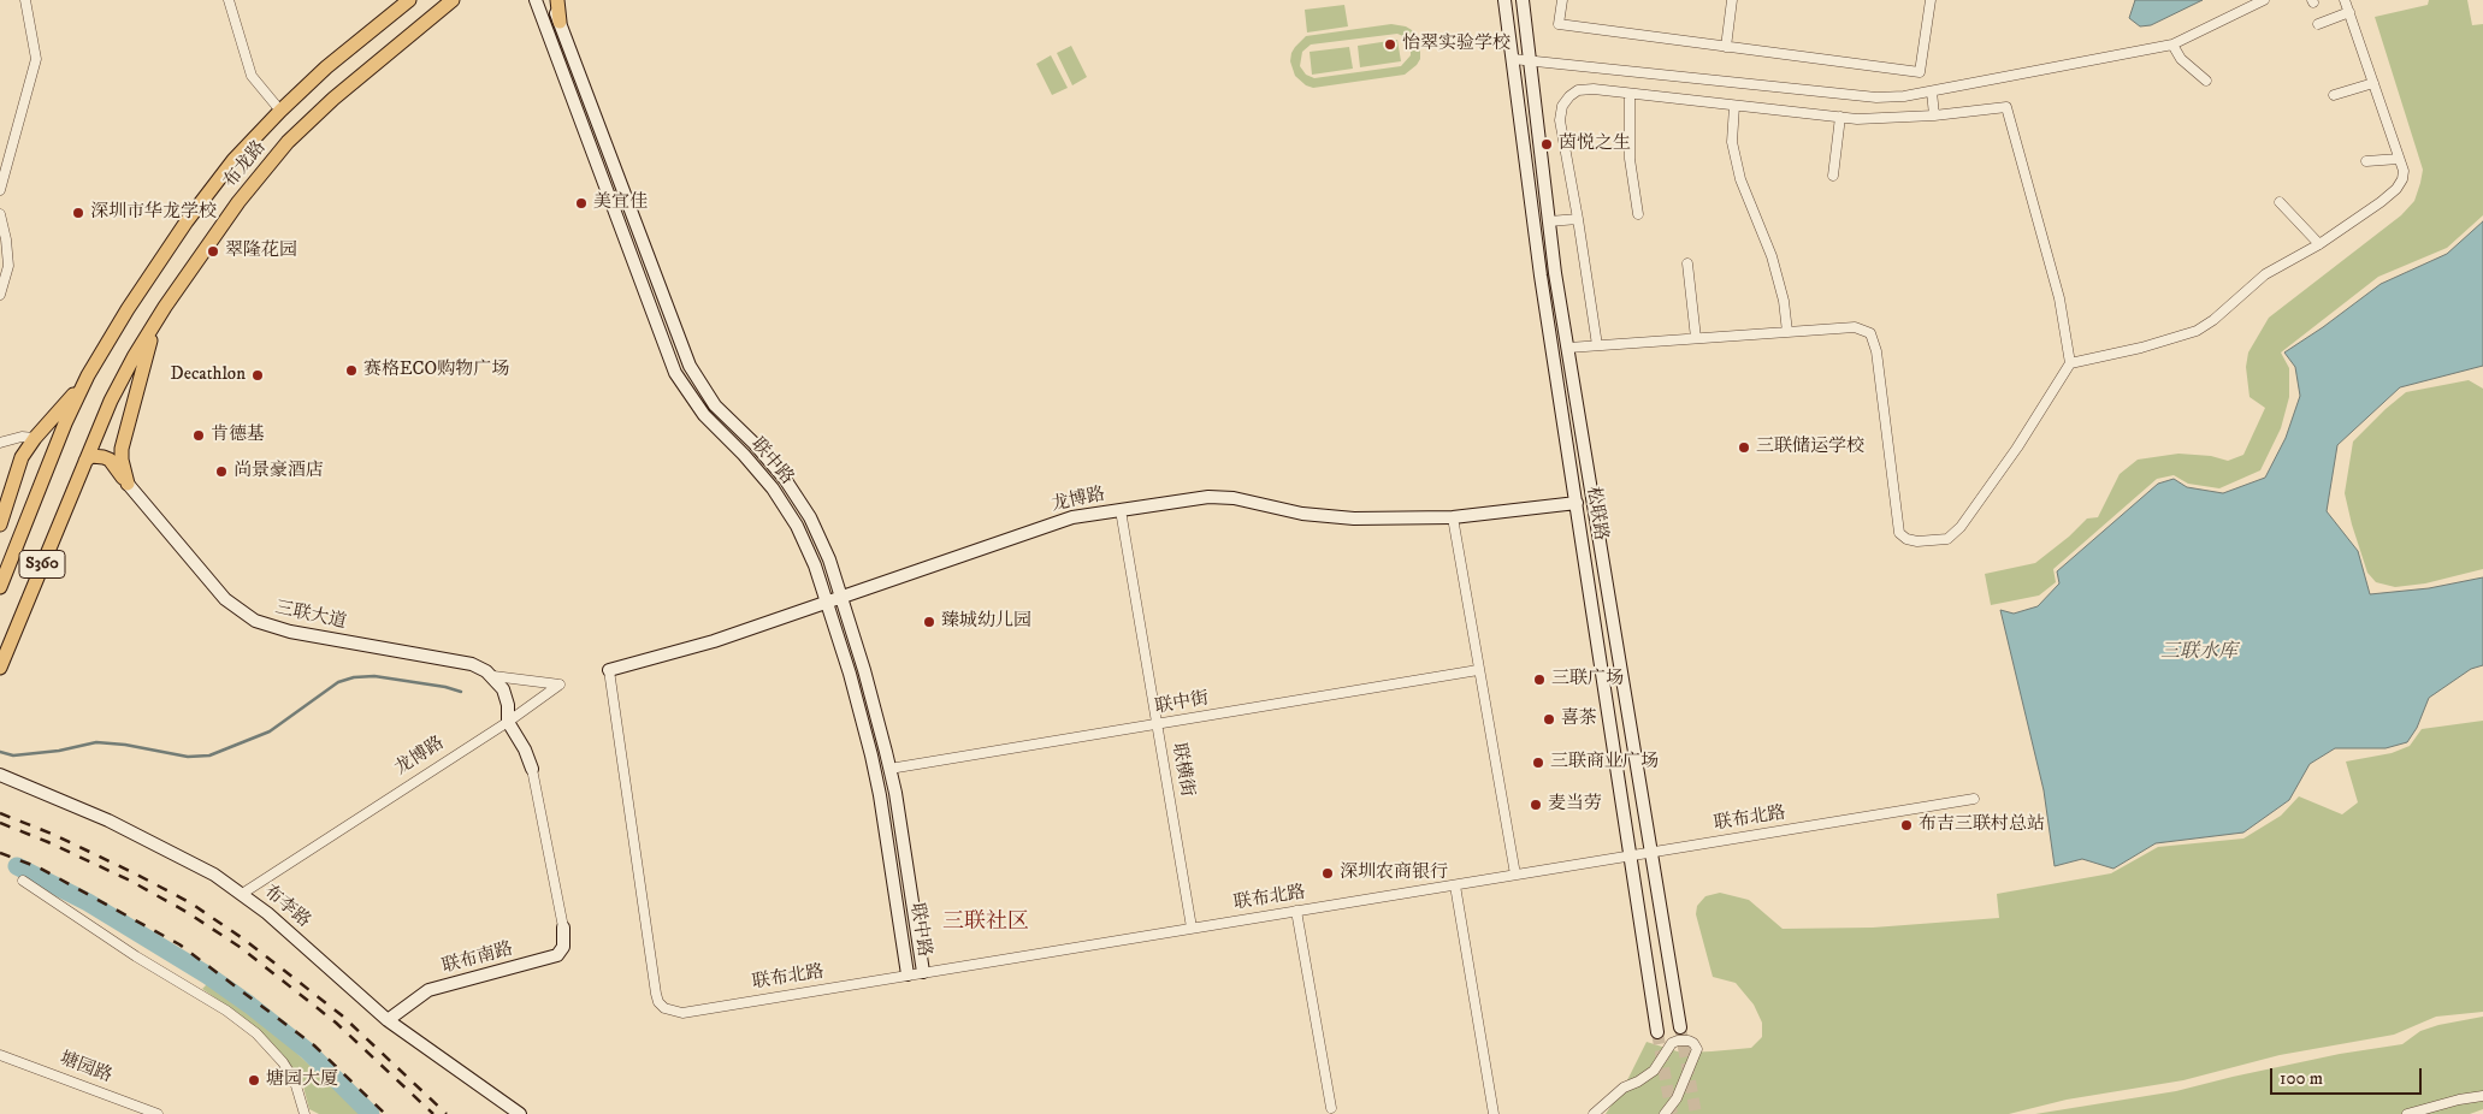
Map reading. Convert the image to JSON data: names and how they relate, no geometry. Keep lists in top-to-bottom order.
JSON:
{
  "streets": {
    "main road": ["布龙路", "S360"],
    "street": [
      "联中路",
      "龙博路",
      "松联路",
      "三联大道",
      "联中街",
      "联横街",
      "联布北路",
      "布李路",
      "联布南路",
      "塘园路"
    ]
  },
  "crossings": [
    ["布龙路", "S360"],
    ["联中路", "龙博路"],
    ["联中路", "联中街"],
    ["联中路", "联布北路"],
    ["龙博路", "松联路"],
    ["龙博路", "三联大道"],
    ["龙博路", "联横街"],
    ["龙博路", "联布北路"],
    ["龙博路", "布李路"],
    ["松联路", "联布北路"],
    ["联中街", "联横街"],
    ["联横街", "联布北路"],
    ["布李路", "联布南路"]
  ],
  "districts": ["三联社区"],
  "water": ["三联水库"],
  "places": [
    "怡翠实验学校",
    "茵悦之生",
    "美宜佳",
    "深圳市华龙学校",
    "翠隆花园",
    "赛格ECO购物广场",
    "Decathlon",
    "肯德基",
    "三联储运学校",
    "尚景豪酒店",
    "臻城幼儿园",
    "三联广场",
    "喜茶",
    "三联商业广场",
    "麦当劳",
    "布吉三联村总站",
    "深圳农商银行",
    "塘园大厦"
  ],
  "scale_bar": "100 m"
}
